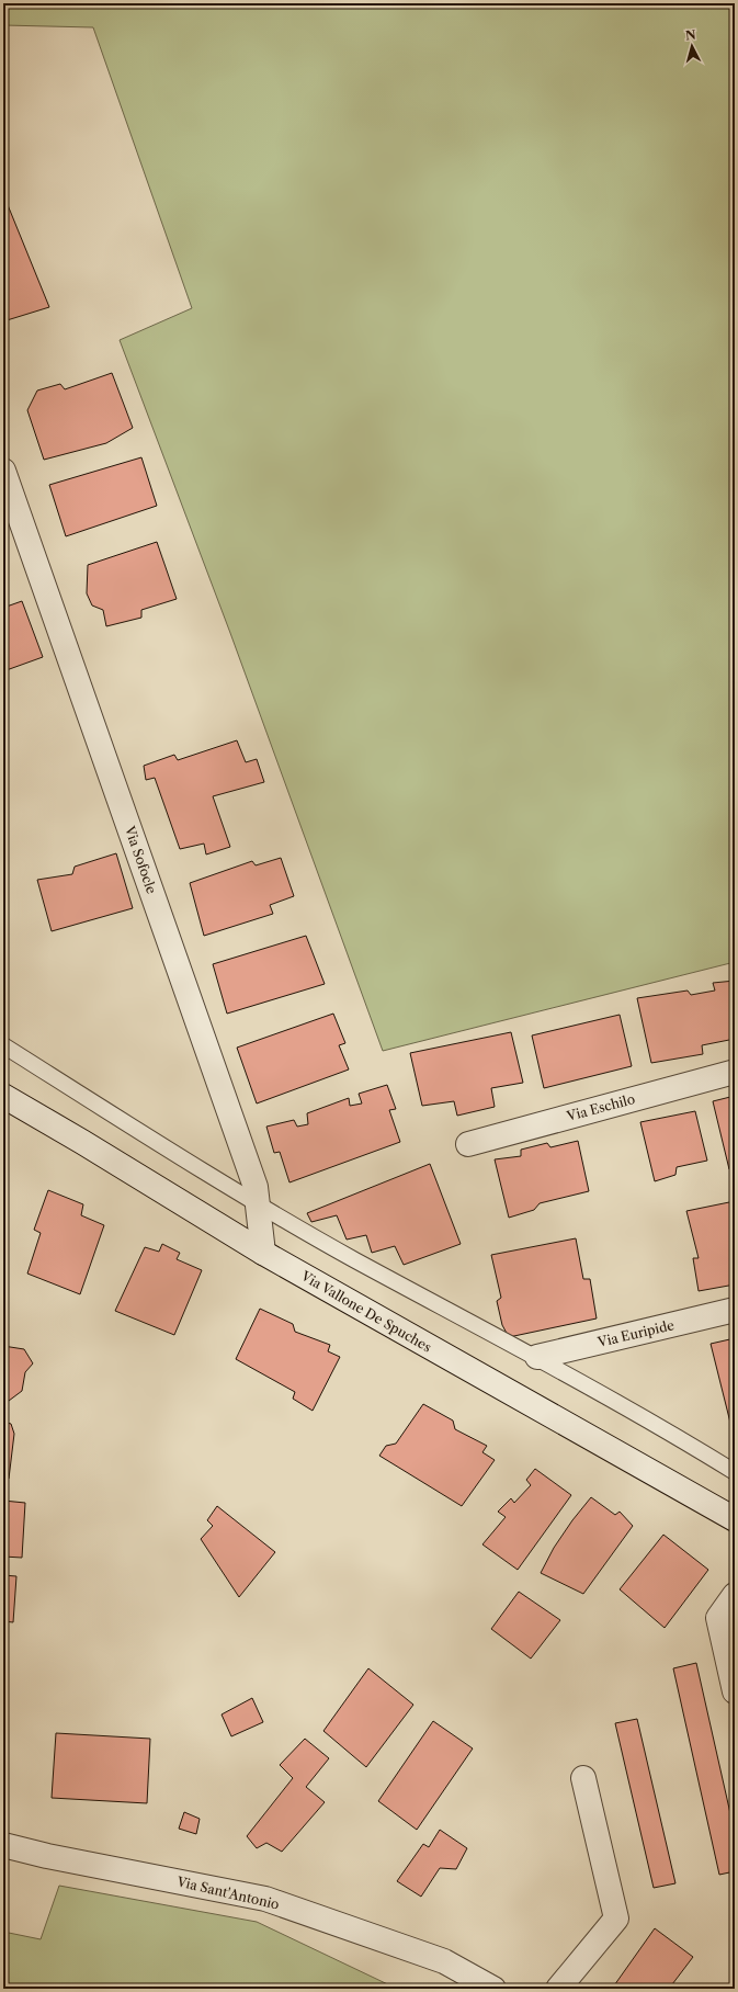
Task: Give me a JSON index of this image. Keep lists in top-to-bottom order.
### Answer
{
  "streets": {
    "street": [
      "Via Sofocle",
      "Via Eschilo",
      "Via Vallone De Spuches",
      "Via Euripide",
      "Via Sant'Antonio"
    ]
  },
  "crossings": [
    ["Via Sofocle", "Via Vallone De Spuches"]
  ],
  "north": "top"
}
